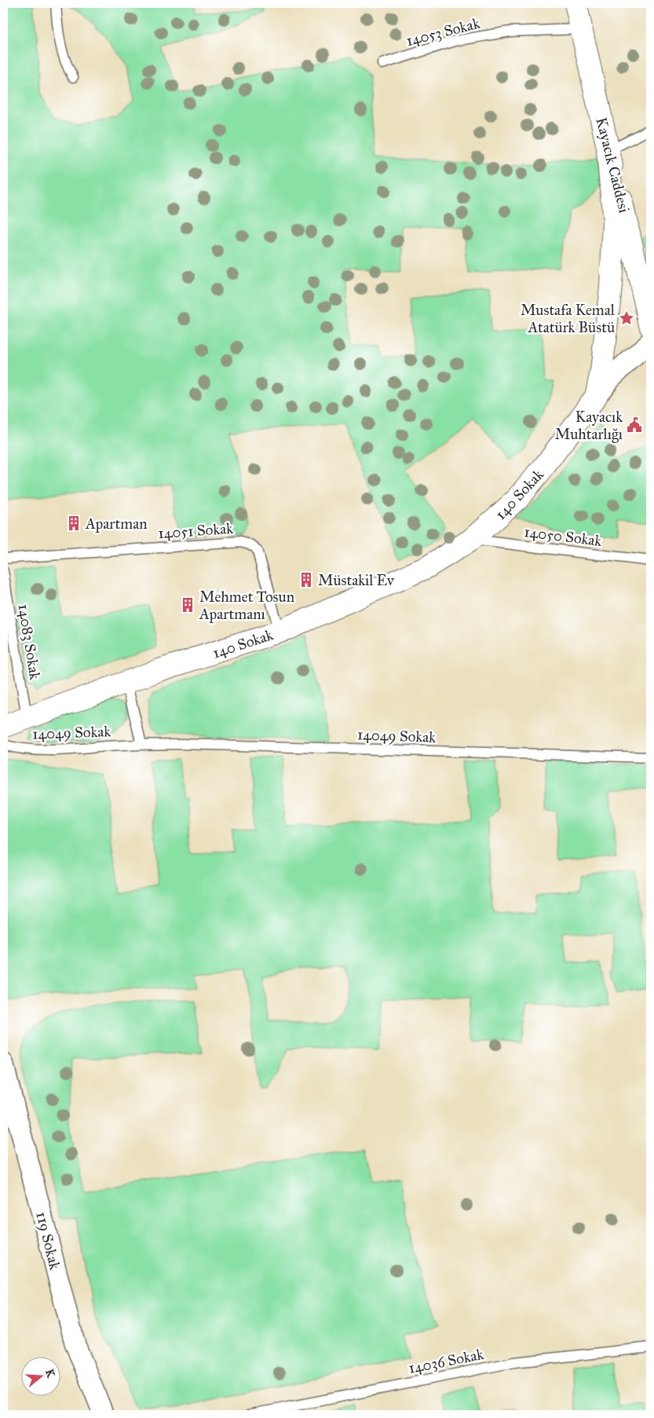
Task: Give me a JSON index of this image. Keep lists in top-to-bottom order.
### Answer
{
  "streets": {
    "main road": ["Kayacık Caddesi", "140 Sokak"],
    "street": ["119 Sokak"],
    "lane": [
      "14053 Sokak",
      "14051 Sokak",
      "14050 Sokak",
      "14083 Sokak",
      "14049 Sokak",
      "14036 Sokak"
    ]
  },
  "crossings": [
    ["14053 Sokak", "Kayacık Caddesi"],
    ["Kayacık Caddesi", "140 Sokak"],
    ["140 Sokak", "14051 Sokak"],
    ["140 Sokak", "14050 Sokak"],
    ["140 Sokak", "14083 Sokak"]
  ],
  "places": {
    "place": ["Mustafa Kemal Atatürk Büstü"],
    "public building": ["Kayacık Muhtarlığı"],
    "building": ["Apartman", "Müstakil Ev", "Mehmet Tosun Apartmanı"]
  },
  "north": "right"
}
